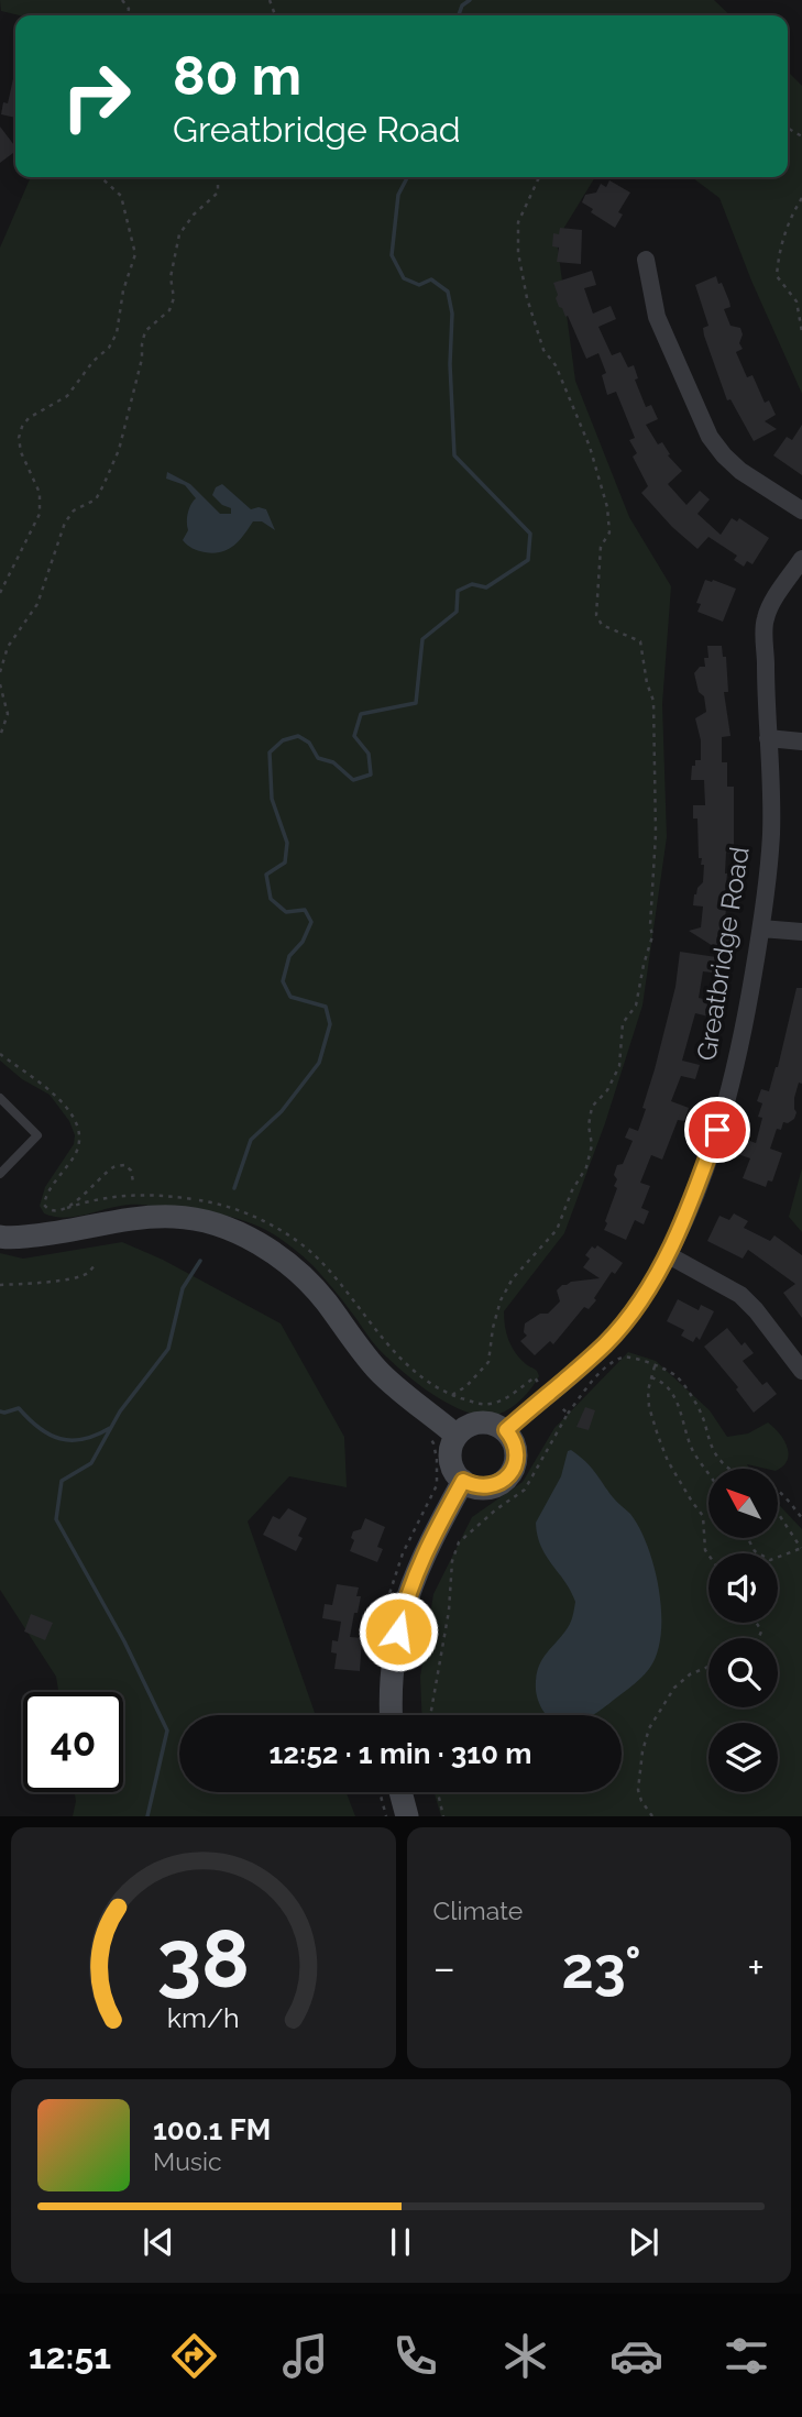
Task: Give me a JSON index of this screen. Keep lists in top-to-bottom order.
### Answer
{
  "streets": {
    "street": ["Greatbridge Road"]
  },
  "north": "top left",
  "page": {
    "turn": ["80 m", "Greatbridge Road"],
    "limit": "40",
    "trip": "12:52 · 1 min · 310 m",
    "tile": "Climate",
    "heat": ["−", "23°", "+"],
    "song": ["100.1 FM", "Music"],
    "tabs": "12:51",
    "gauge": ["38", "km/h"]
  }
}
